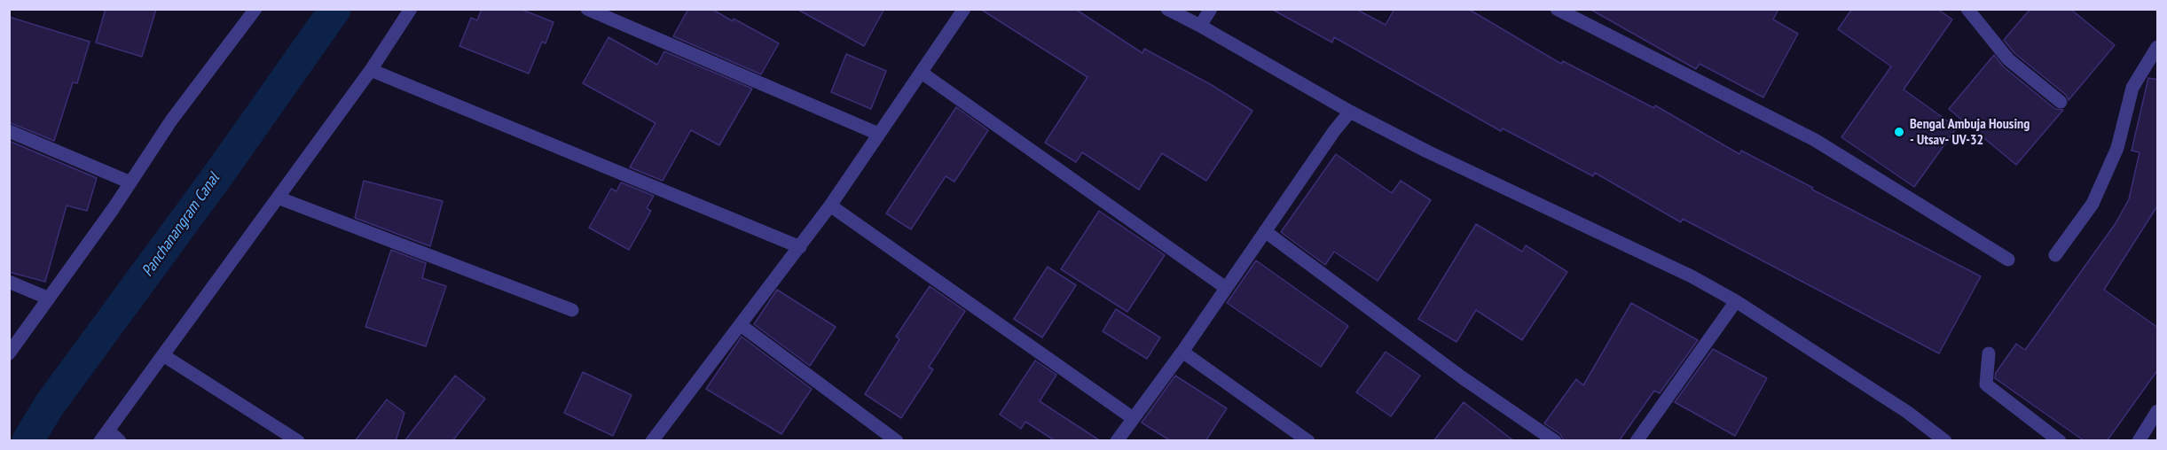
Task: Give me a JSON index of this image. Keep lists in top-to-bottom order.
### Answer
{
  "water": ["Panchanangram Canal"],
  "places": ["Bengal Ambuja Housing - Utsav- UV-32"]
}
